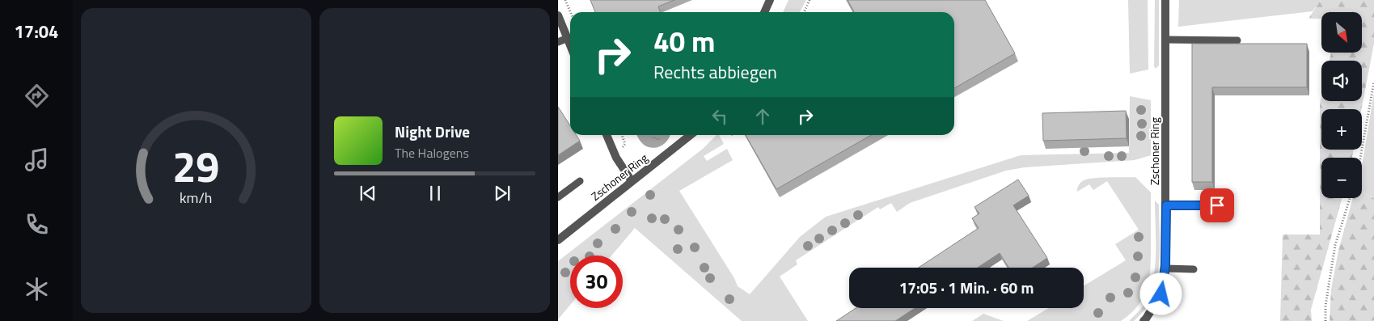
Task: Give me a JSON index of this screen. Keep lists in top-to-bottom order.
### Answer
{
  "streets": {
    "street": ["Zschoner Ring"]
  },
  "north": "bottom right",
  "page": {
    "tabs": "17:04",
    "map_buttons": ["+", "−"],
    "turn": ["40 m", "Rechts abbiegen"],
    "song": ["Night Drive", "The Halogens"],
    "limit": "30",
    "trip": "17:05 · 1 Min. · 60 m",
    "gauge": ["29", "km/h"]
  }
}
